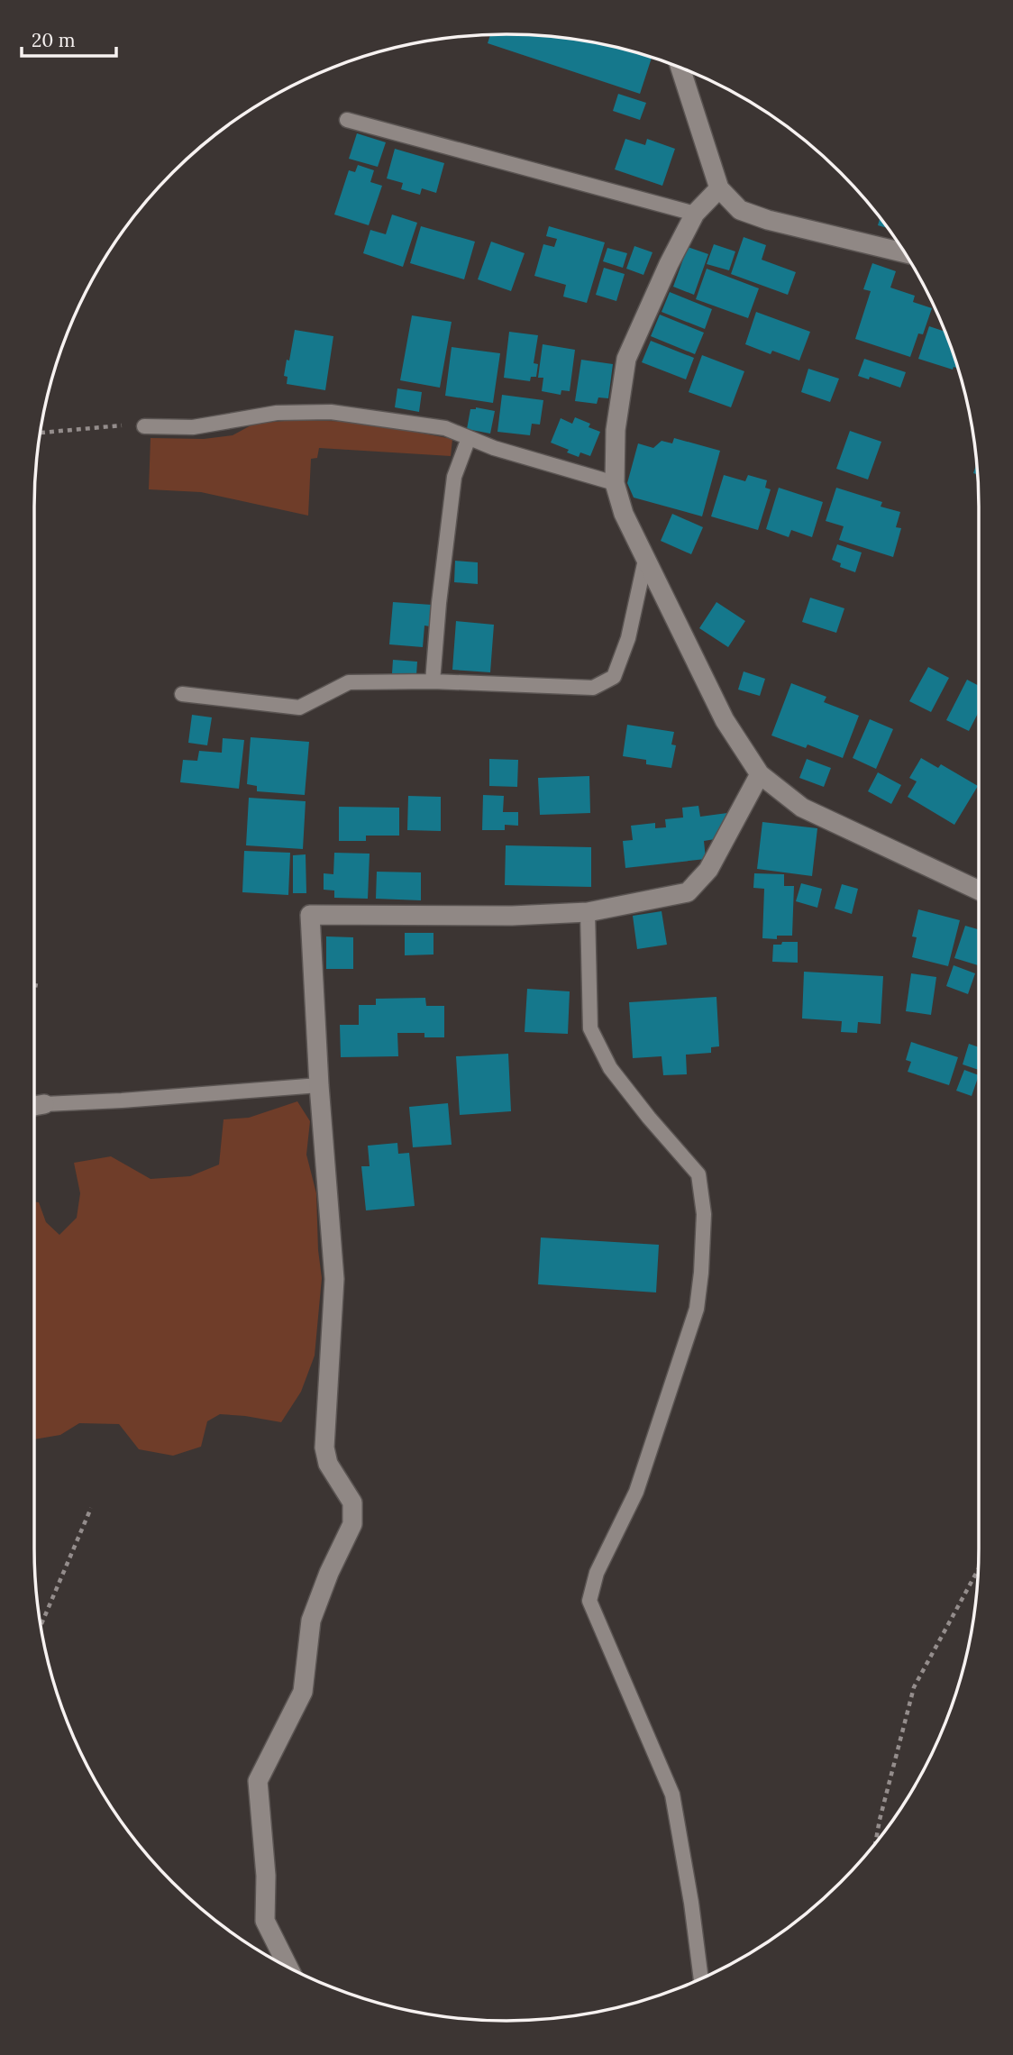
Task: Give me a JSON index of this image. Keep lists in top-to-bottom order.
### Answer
{
  "scale_bar": "20 m"
}
